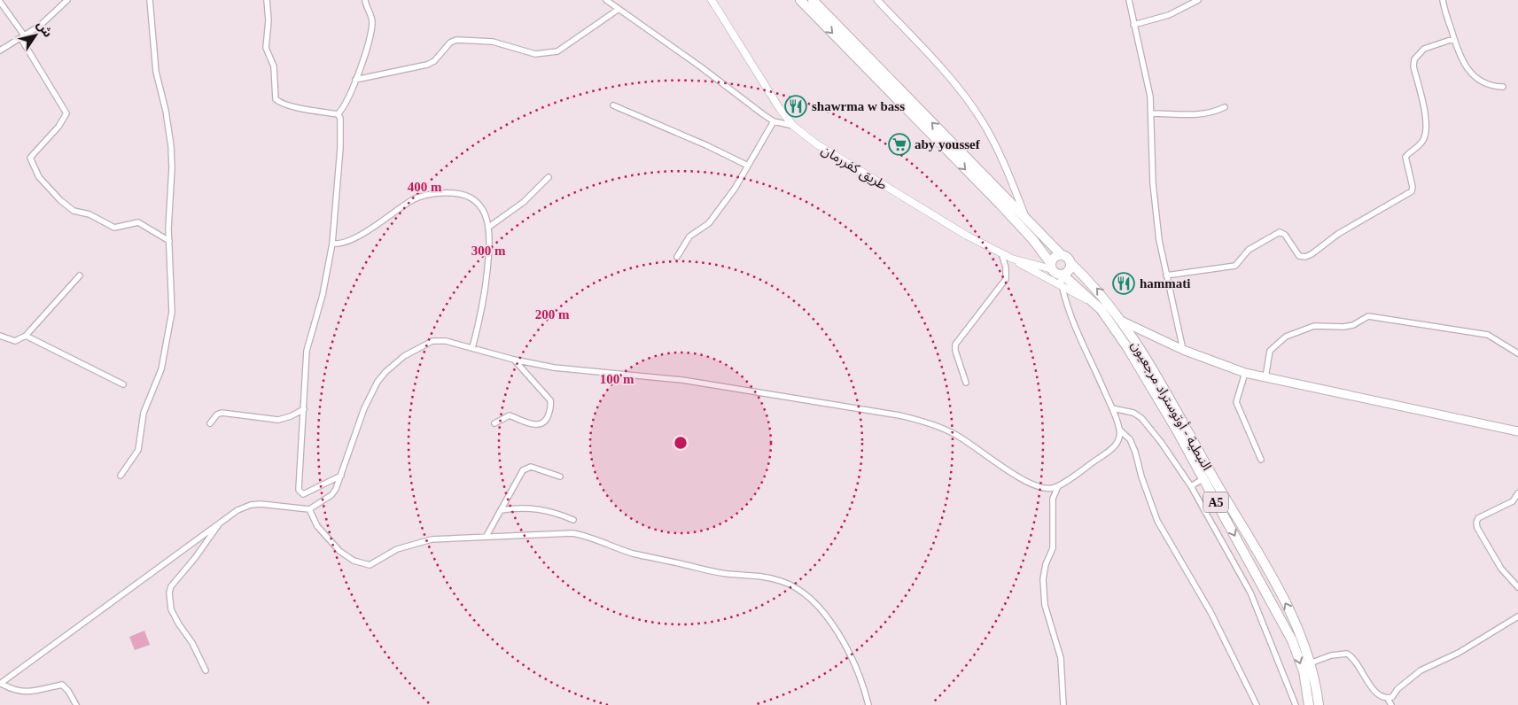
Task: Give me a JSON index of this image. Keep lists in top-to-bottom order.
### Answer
{
  "streets": {
    "highway": ["النبطية - أوتوستراد مرجعيون", "A5"],
    "main road": ["طريق كفررمان"]
  },
  "crossings": [
    ["طريق كفررمان", "النبطية - أوتوستراد مرجعيون"],
    ["طريق كفررمان", "A5"],
    ["النبطية - أوتوستراد مرجعيون", "A5"]
  ],
  "places": {
    "restaurant": ["shawrma w bass", "hammati"],
    "supermarket": ["aby youssef"]
  },
  "north": "top right",
  "rings": [
    "400 m",
    "300 m",
    "200 m",
    "100 m"
  ]
}
